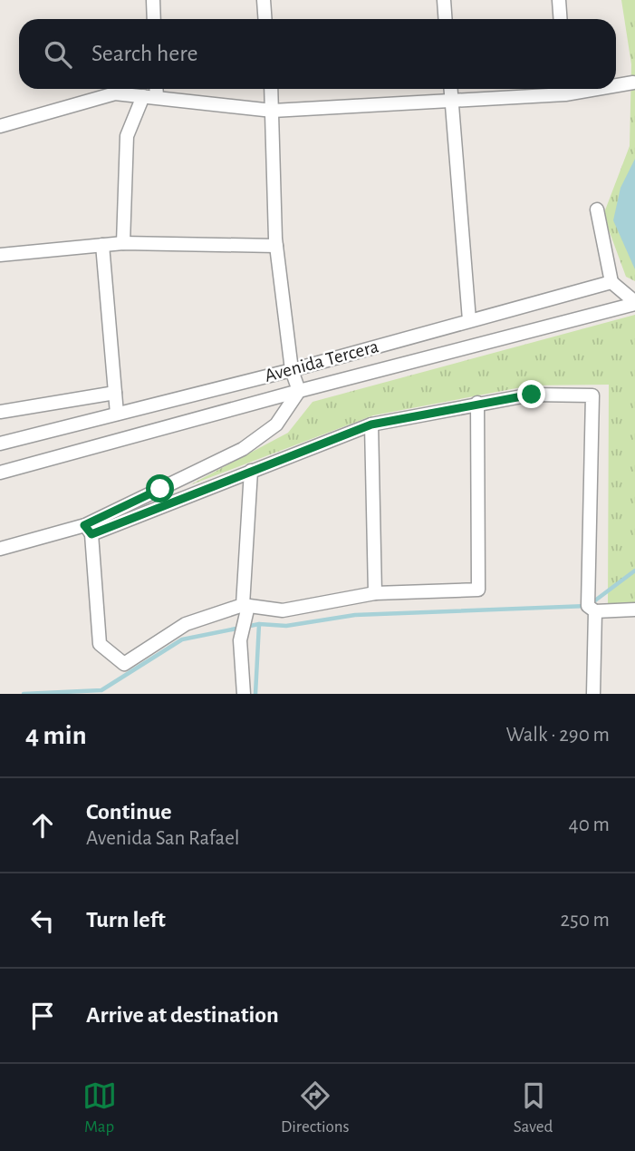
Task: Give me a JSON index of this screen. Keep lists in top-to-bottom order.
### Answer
{
  "streets": {
    "street": ["Avenida Tercera"]
  },
  "page": {
    "search": "Search here",
    "heading": ["4 min", "Walk · 290 m"],
    "list": [
      ["Continue", "Avenida San Rafael", "40 m"],
      ["Turn left", "250 m"],
      "Arrive at destination"
    ],
    "nav": ["Map", "Directions", "Saved"]
  }
}
